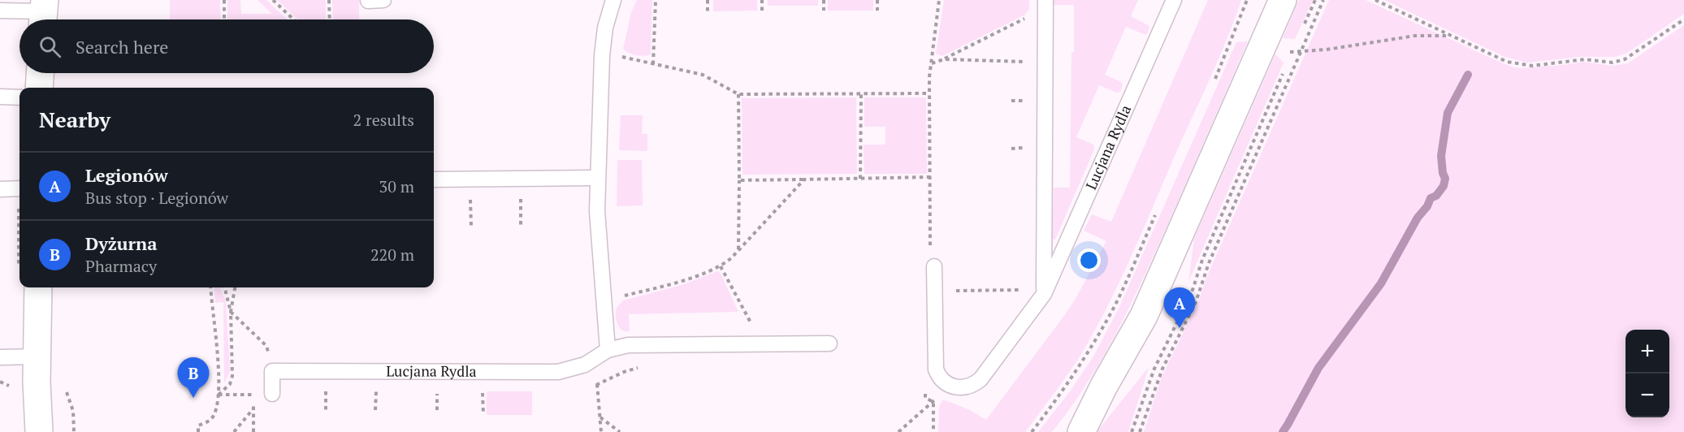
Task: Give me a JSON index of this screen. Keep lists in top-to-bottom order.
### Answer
{
  "streets": {
    "lane": ["Lucjana Rydla"]
  },
  "page": {
    "search": "Search here",
    "heading": ["Nearby", "2 results"],
    "list": [
      {
        "mark": "A",
        "name": "Legionów",
        "note": "Bus stop · Legionów",
        "value": "30 m"
      },
      {
        "mark": "B",
        "name": "Dyżurna",
        "note": "Pharmacy",
        "value": "220 m"
      }
    ],
    "pins": ["A", "B"],
    "map_buttons": ["+", "−"]
  }
}
